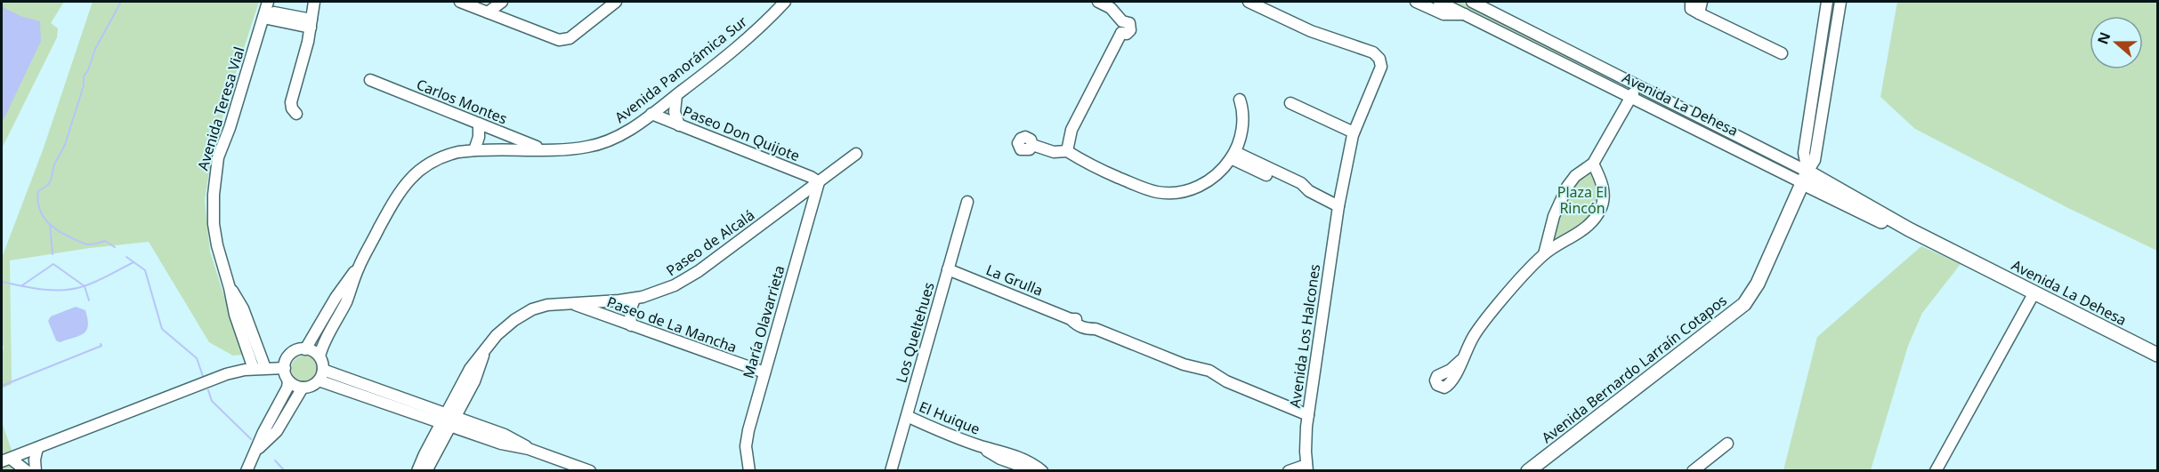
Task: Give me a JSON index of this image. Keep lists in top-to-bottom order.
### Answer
{
  "streets": {
    "main road": ["Avenida La Dehesa", "Avenida Bernardo Larraín Cotapos"],
    "street": [
      "Avenida Panorámica Sur",
      "Carlos Montes",
      "Avenida Teresa Vial",
      "Paseo Don Quijote",
      "Paseo de Alcalá",
      "La Grulla",
      "María Olavarrieta",
      "Paseo de La Mancha",
      "Los Queltehues",
      "Avenida Los Halcones",
      "El Huique"
    ]
  },
  "crossings": [
    ["Avenida Panorámica Sur", "Carlos Montes"],
    ["Avenida Panorámica Sur", "Paseo Don Quijote"],
    ["Avenida La Dehesa", "Avenida Bernardo Larraín Cotapos"],
    ["Paseo Don Quijote", "Paseo de Alcalá"],
    ["Paseo Don Quijote", "María Olavarrieta"],
    ["Paseo de Alcalá", "María Olavarrieta"],
    ["Paseo de Alcalá", "Paseo de La Mancha"],
    ["La Grulla", "Los Queltehues"],
    ["La Grulla", "Avenida Los Halcones"],
    ["María Olavarrieta", "Paseo de La Mancha"],
    ["Los Queltehues", "El Huique"]
  ],
  "parks": ["Plaza El Rincón"],
  "north": "left"
}
